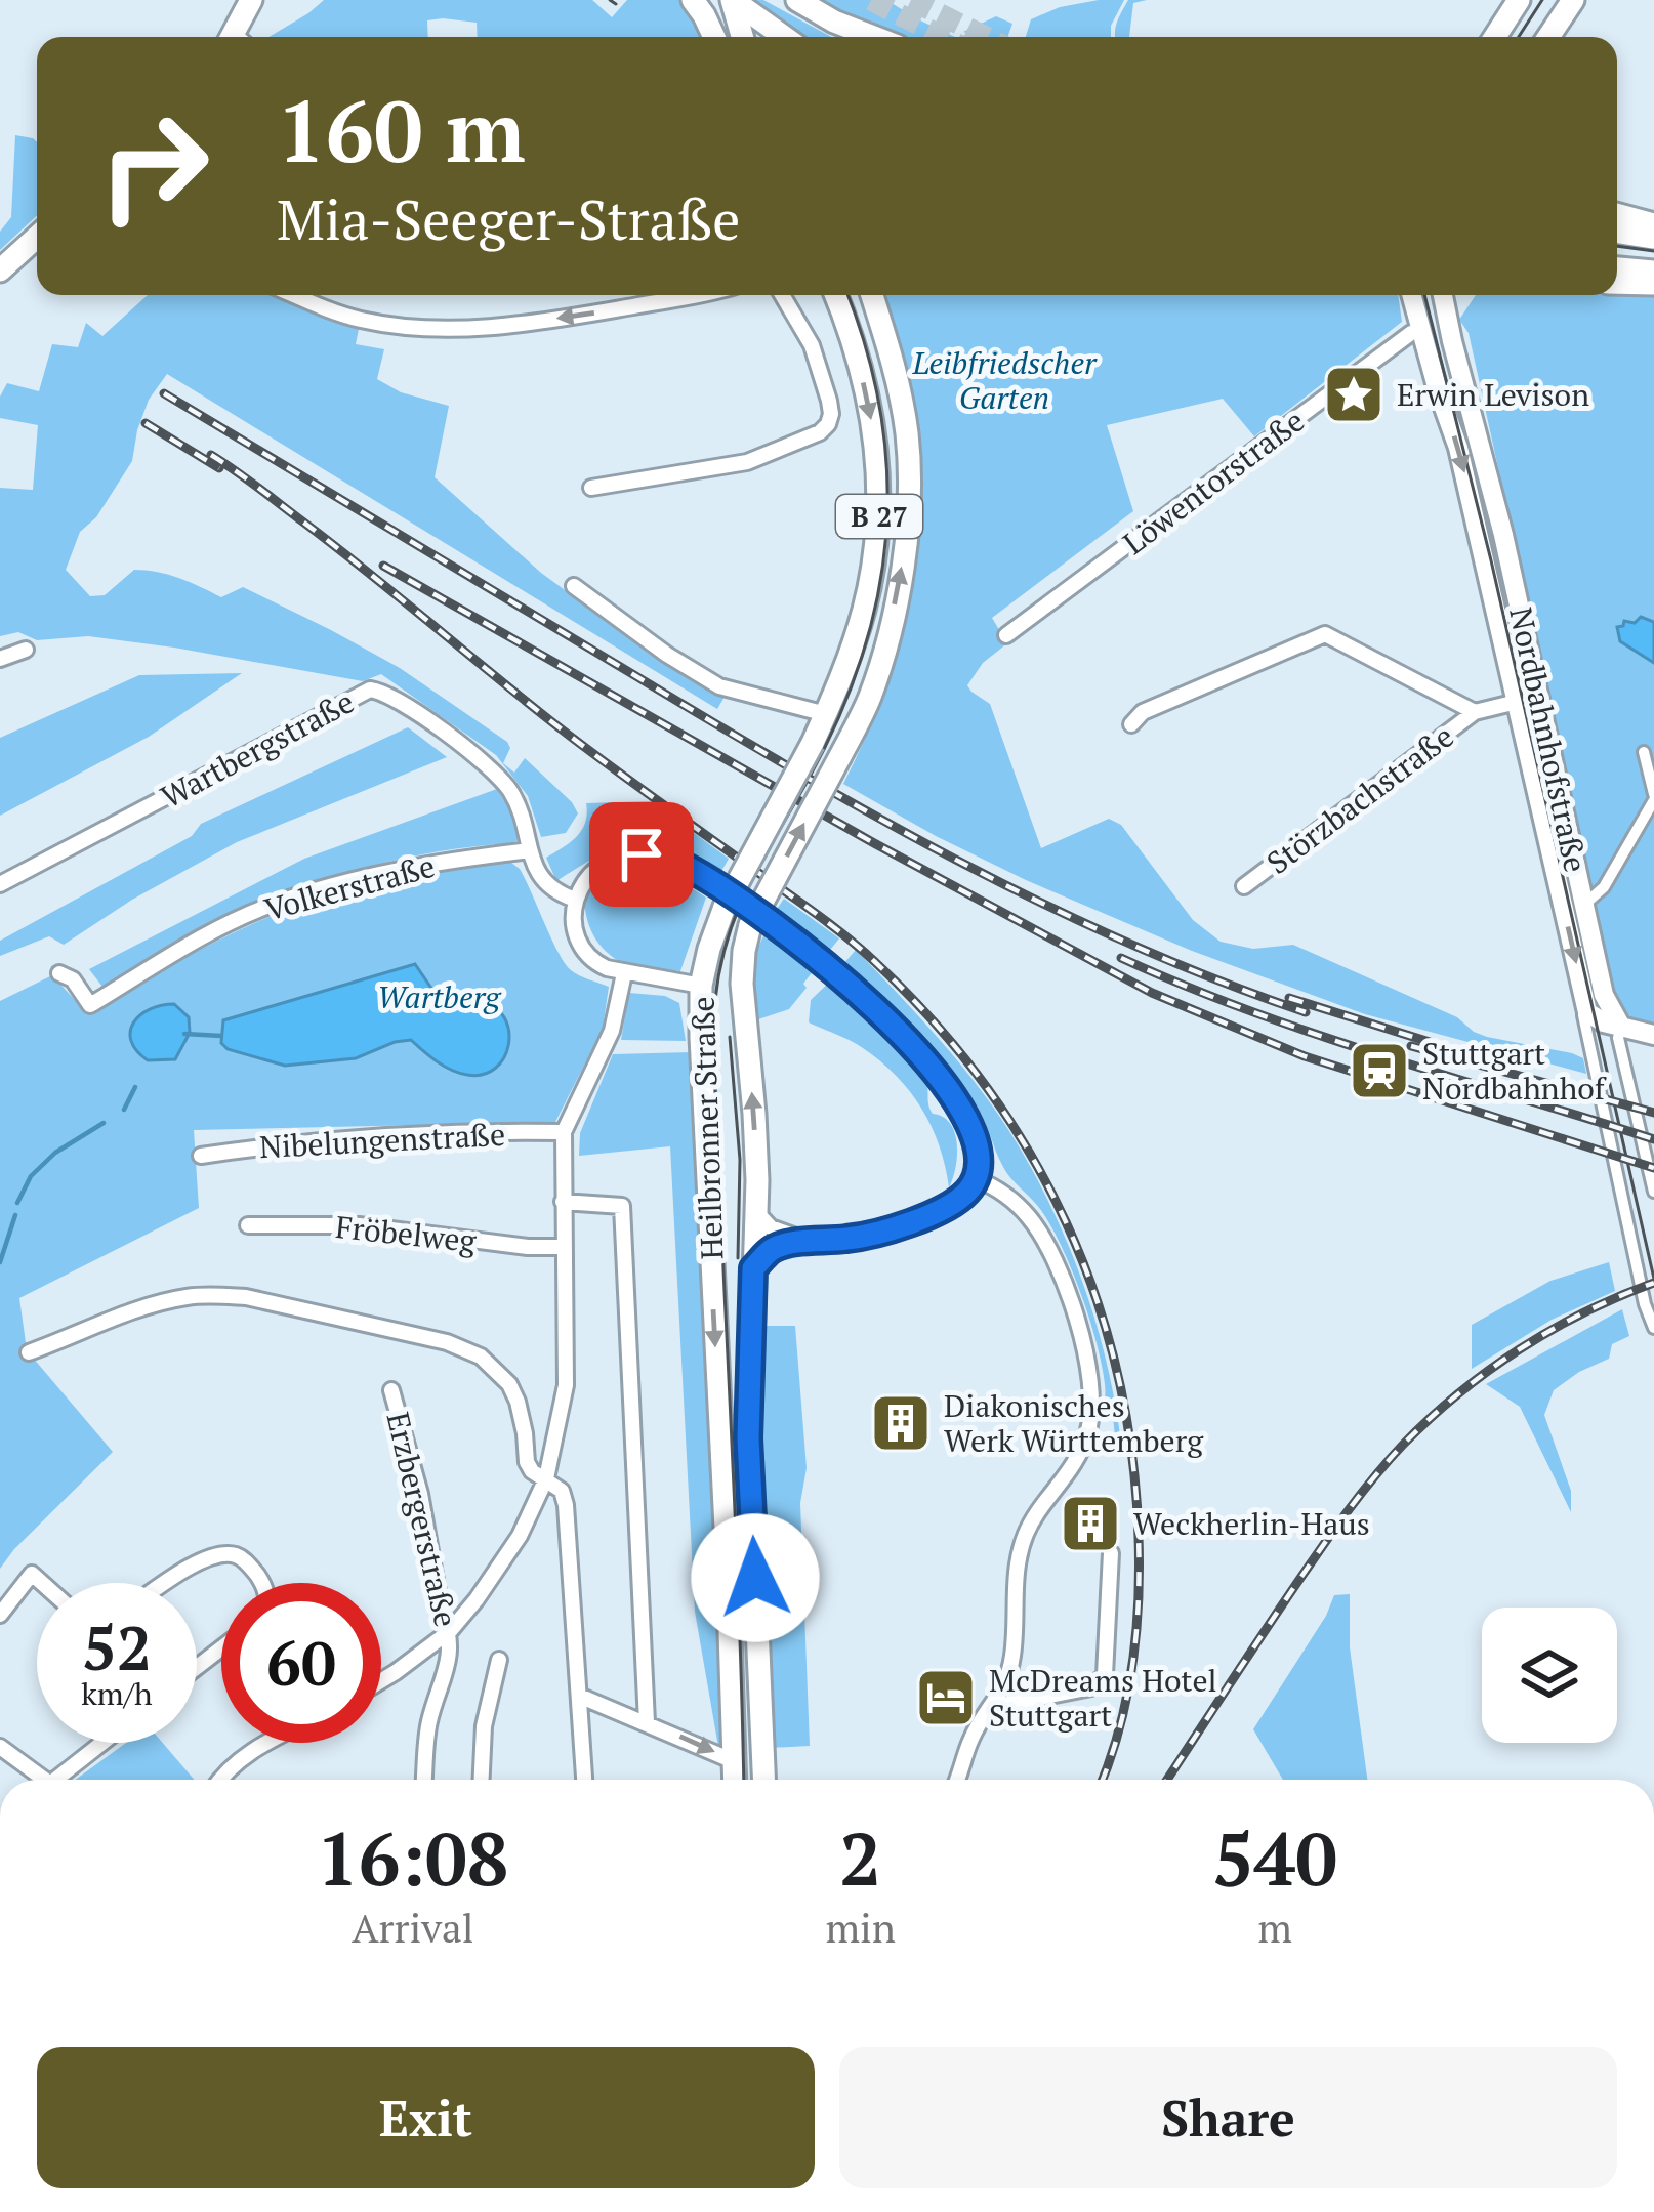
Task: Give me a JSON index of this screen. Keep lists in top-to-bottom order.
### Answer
{
  "streets": {
    "main road": ["B 27", "Heilbronner Straße"],
    "street": [
      "Löwentorstraße",
      "Nordbahnhofstraße",
      "Wartbergstraße",
      "Störzbachstraße",
      "Volkerstraße",
      "Nibelungenstraße",
      "Fröbelweg",
      "Erzbergerstraße"
    ]
  },
  "crossings": [
    ["Löwentorstraße", "Nordbahnhofstraße"],
    ["Wartbergstraße", "Volkerstraße"]
  ],
  "parks": ["Leibfriedscher Garten", "Wartberg"],
  "places": {
    "place": ["Erwin Levison"],
    "station": ["Stuttgart Nordbahnhof"],
    "building": ["Diakonisches Werk Württemberg", "Weckherlin-Haus"],
    "hotel": ["McDreams Hotel Stuttgart"]
  },
  "page": {
    "turn": ["160 m", "Mia-Seeger-Straße"],
    "speed": "52 km/h",
    "limit": "60",
    "eta": [
      "16:08",
      "Arrival",
      "2",
      "min",
      "540",
      "m"
    ],
    "buttons": ["Exit", "Share"]
  }
}
